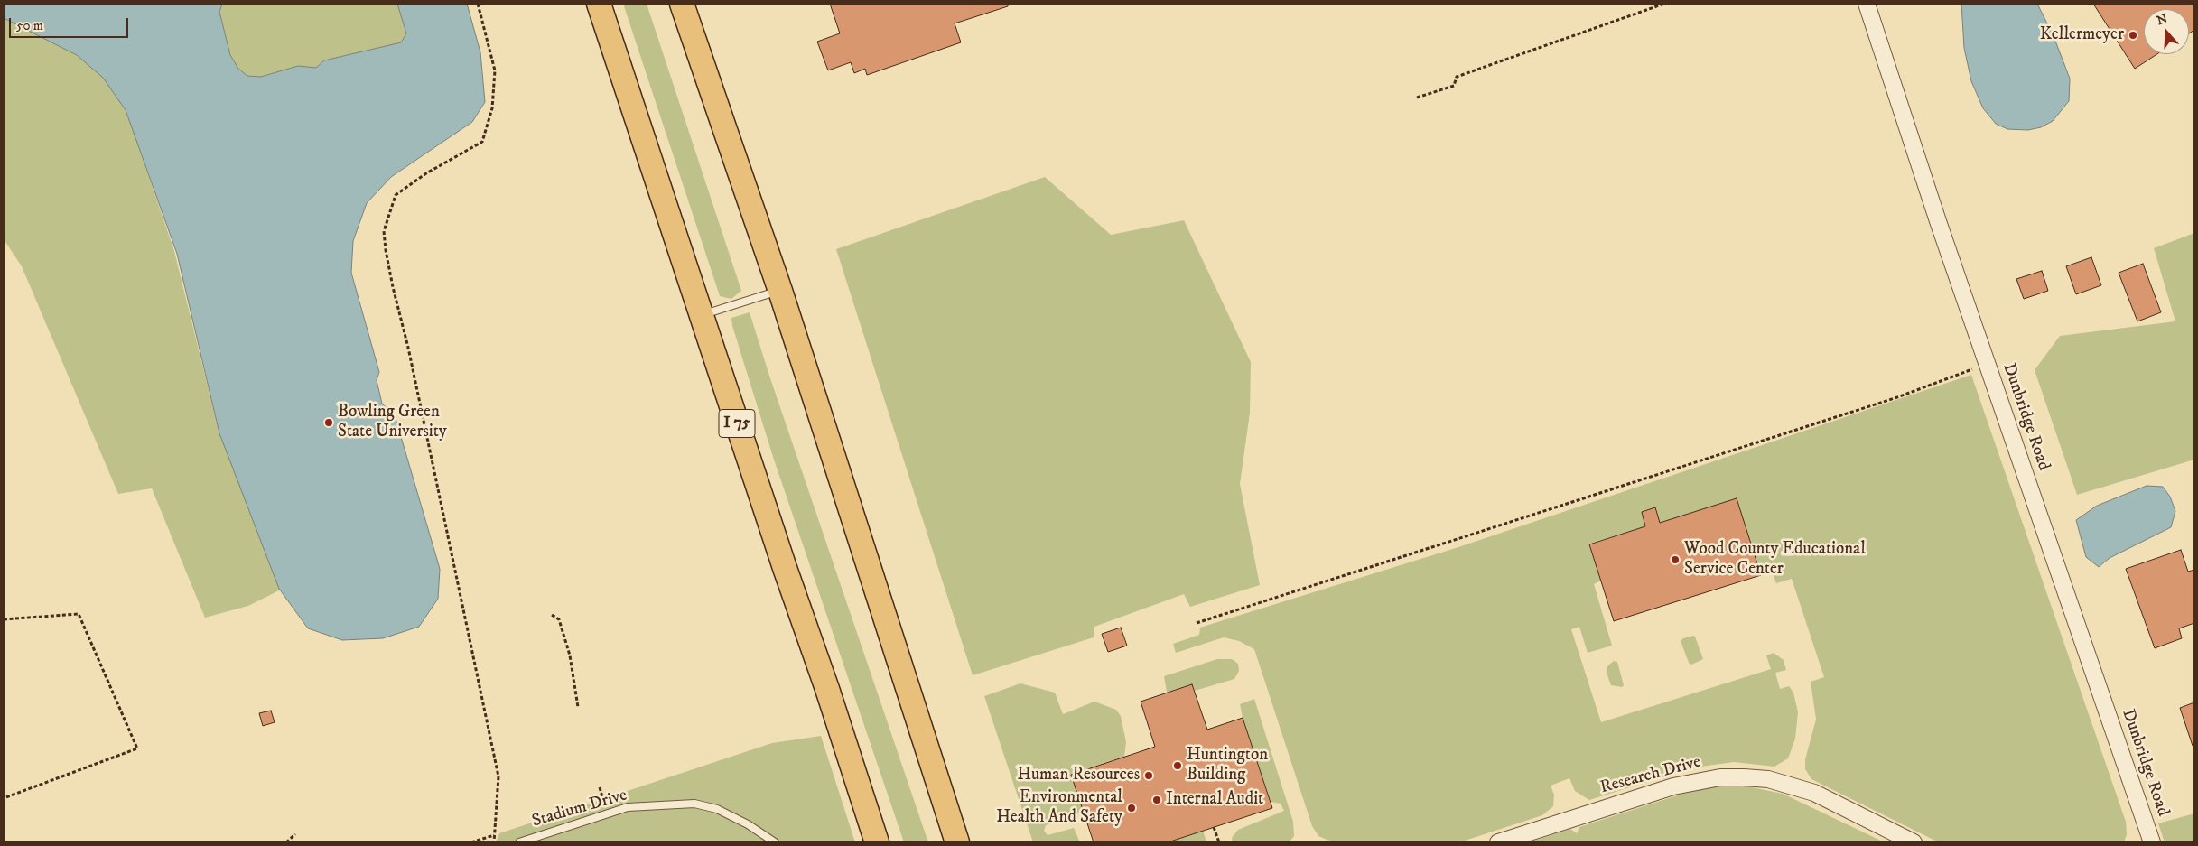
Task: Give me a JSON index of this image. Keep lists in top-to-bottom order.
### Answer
{
  "streets": {
    "highway": ["I 75"],
    "street": ["Dunbridge Road", "Research Drive"],
    "lane": ["Stadium Drive"]
  },
  "places": [
    "Kellermeyer",
    "Bowling Green State University",
    "Wood County Educational Service Center",
    "Huntington Building",
    "Human Resources",
    "Internal Audit",
    "Environmental Health And Safety"
  ],
  "scale_bar": "50 m",
  "north": "top"
}
